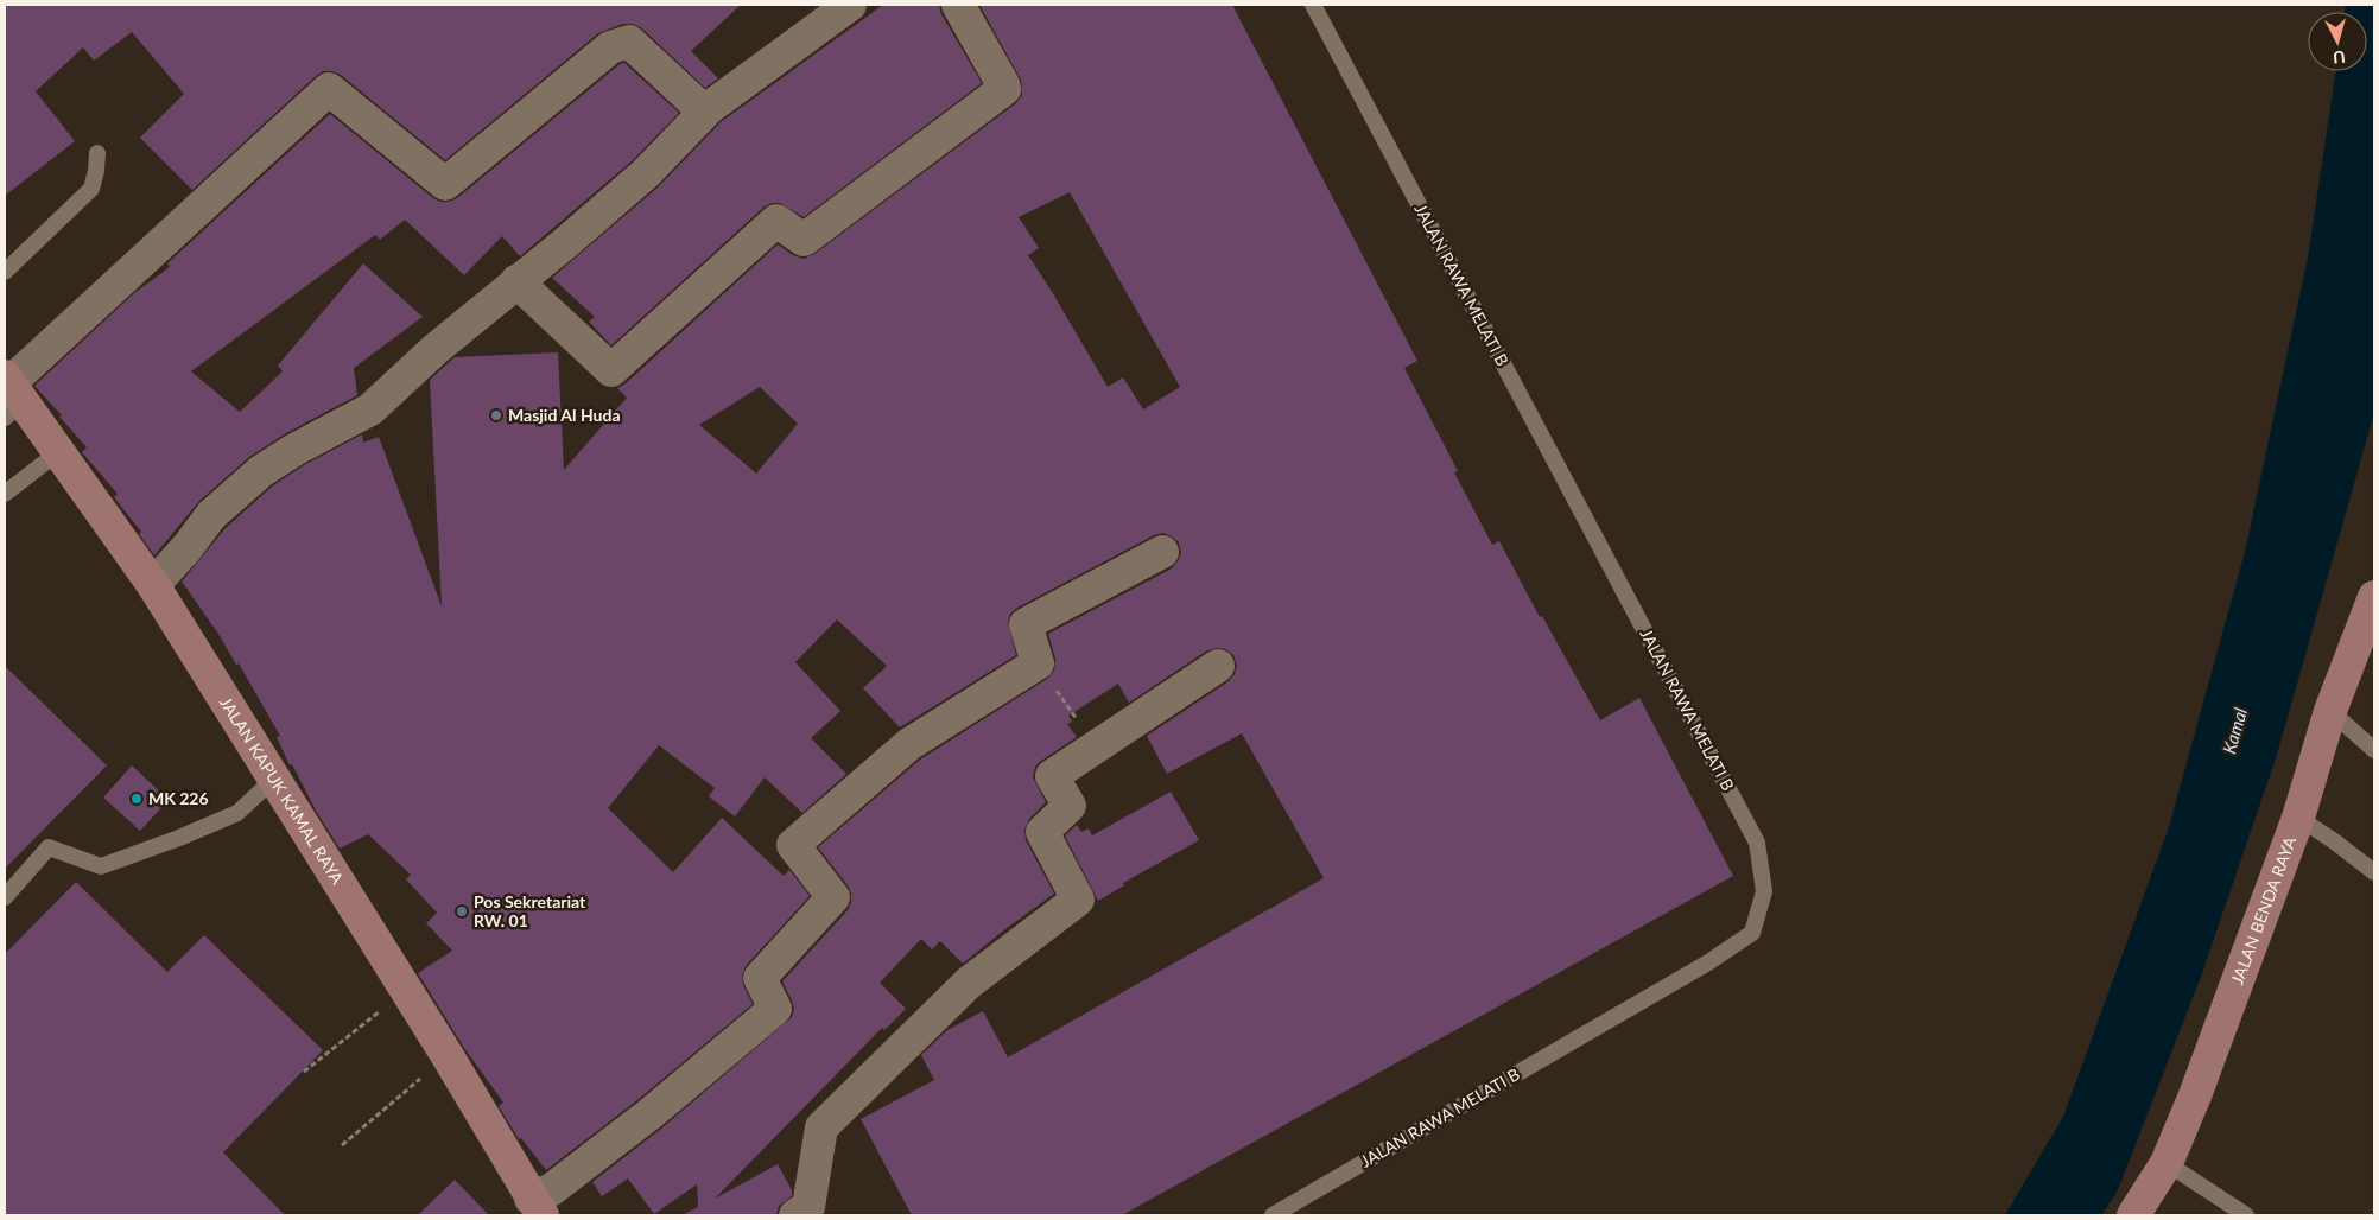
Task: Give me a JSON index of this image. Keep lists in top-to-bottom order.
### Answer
{
  "streets": {
    "main road": ["JALAN KAPUK KAMAL RAYA", "JALAN BENDA RAYA"],
    "lane": ["JALAN RAWA MELATI B"]
  },
  "water": ["Kamal"],
  "places": ["Masjid Al Huda", "MK 226", "Pos Sekretariat RW. 01"],
  "north": "bottom"
}
